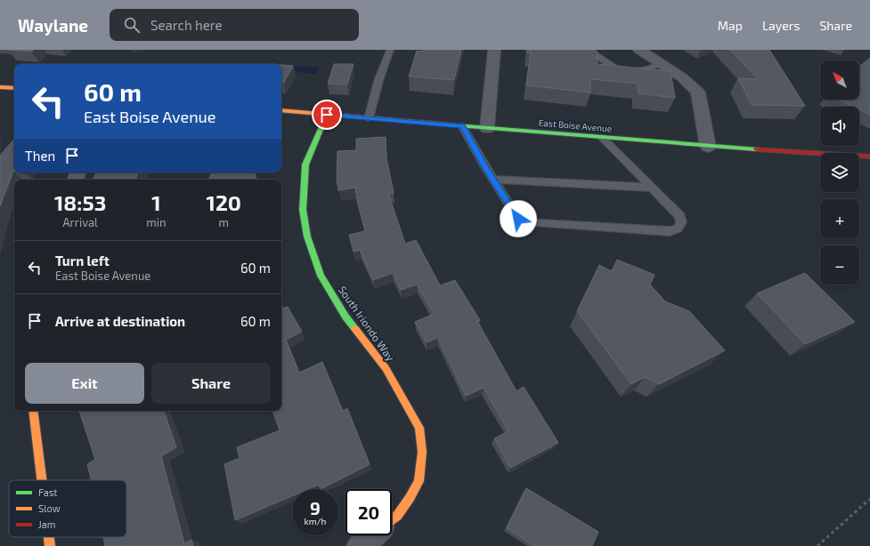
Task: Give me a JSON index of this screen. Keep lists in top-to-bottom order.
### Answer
{
  "streets": {
    "street": ["East Boise Avenue", "South Iriondo Way"]
  },
  "crossings": [
    ["East Boise Avenue", "South Iriondo Way"]
  ],
  "legend": ["Fast", "Slow", "Jam"],
  "north": "top left",
  "page": {
    "header": "Waylane",
    "search": "Search here",
    "nav": ["Map", "Layers", "Share"],
    "map_buttons": ["+", "−"],
    "turn": ["60 m", "East Boise Avenue"],
    "then": "Then",
    "eta": [
      "18:53",
      "Arrival",
      "1",
      "min",
      "120",
      "m"
    ],
    "list": [
      {
        "name": "Turn left",
        "note": "East Boise Avenue",
        "value": "60 m"
      },
      {
        "name": "Arrive at destination",
        "value": "60 m"
      }
    ],
    "buttons": ["Exit", "Share"],
    "speed": "9 km/h",
    "limit": "20"
  }
}
